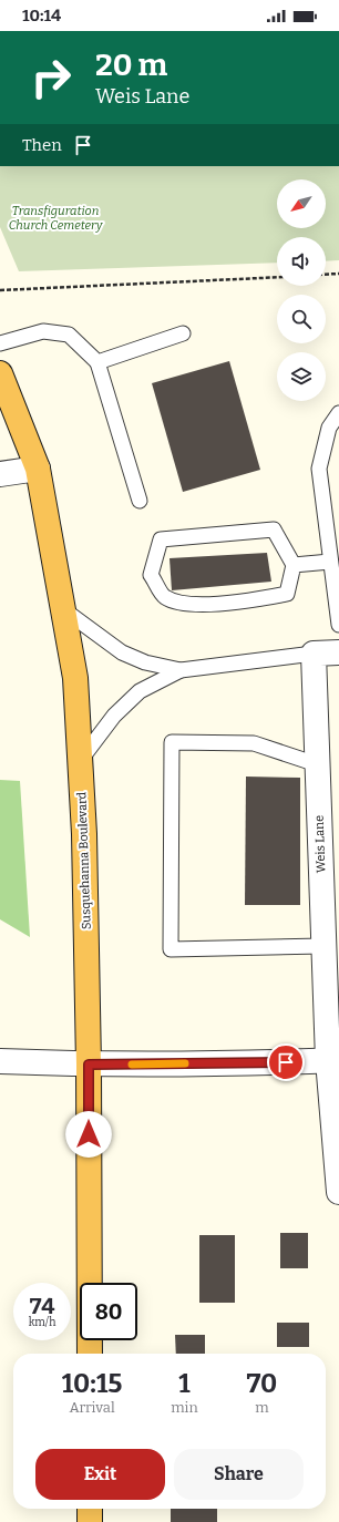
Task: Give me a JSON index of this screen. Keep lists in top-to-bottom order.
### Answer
{
  "streets": {
    "highway": ["Susquehanna Boulevard"],
    "street": ["Weis Lane"]
  },
  "parks": ["Transfiguration Church Cemetery"],
  "north": "bottom left",
  "page": {
    "status": "10:14",
    "turn": ["20 m", "Weis Lane"],
    "then": "Then",
    "speed": "74 km/h",
    "limit": "80",
    "eta": [
      "10:15",
      "Arrival",
      "1",
      "min",
      "70",
      "m"
    ],
    "buttons": ["Exit", "Share"]
  }
}
